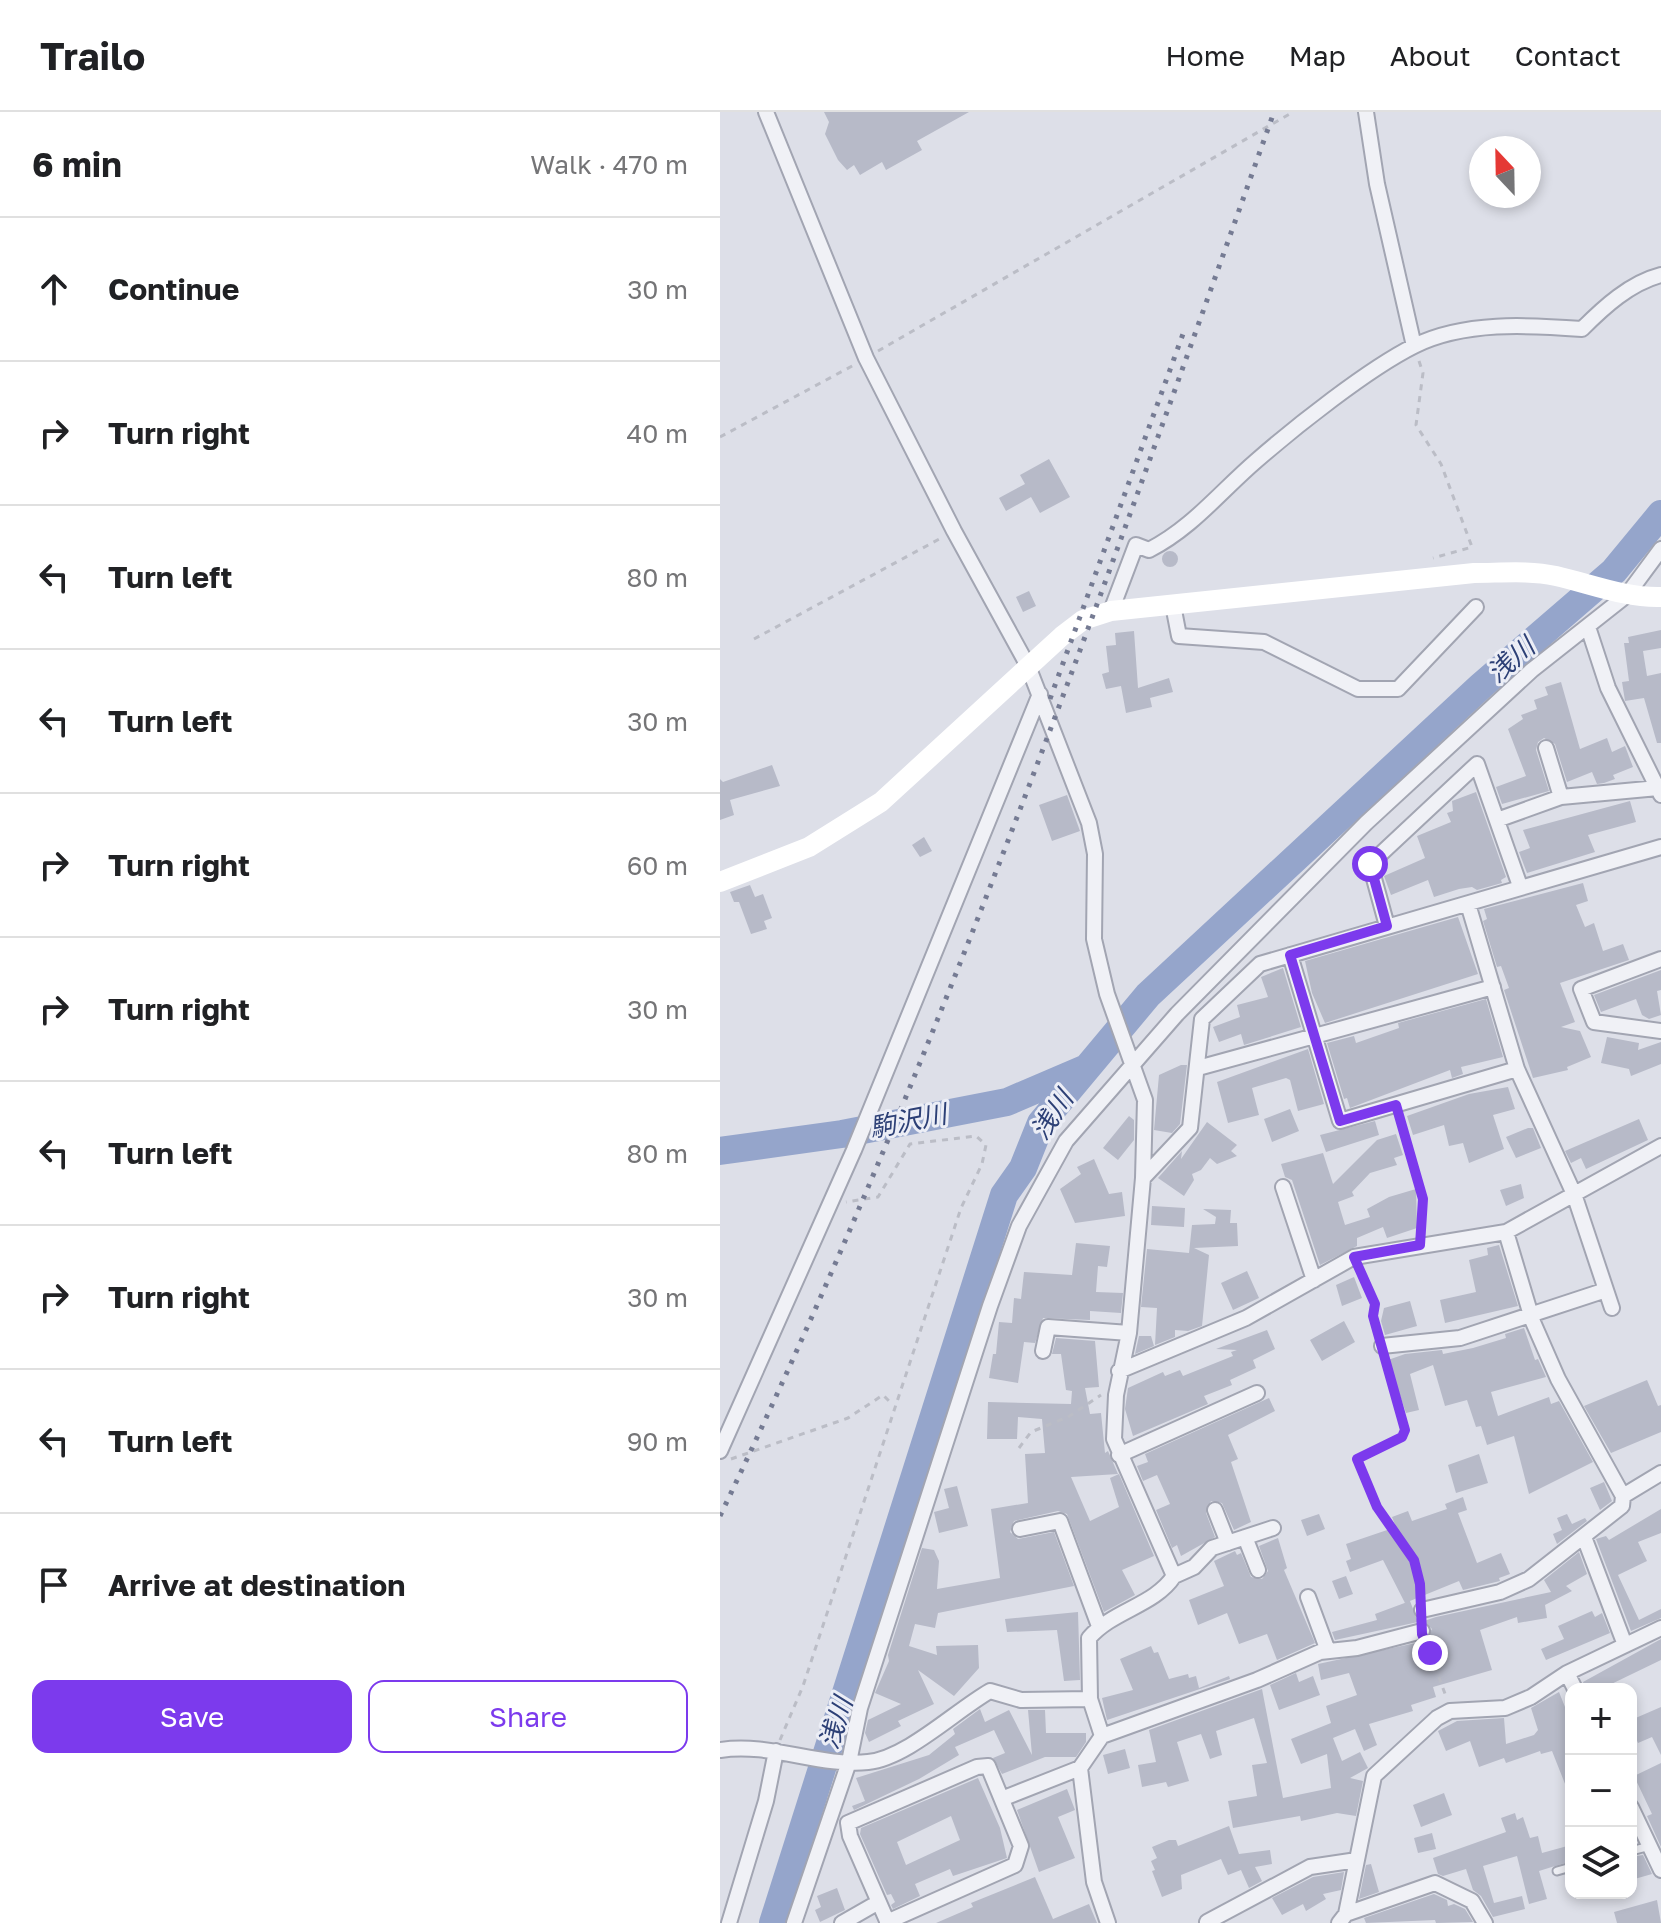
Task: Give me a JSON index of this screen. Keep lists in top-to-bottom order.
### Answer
{
  "water": ["浅川", "駒沢川"],
  "north": "top",
  "page": {
    "header": "Trailo",
    "nav": [
      "Home",
      "Map",
      "About",
      "Contact"
    ],
    "heading": ["6 min", "Walk · 470 m"],
    "list": [
      ["Continue", "30 m"],
      ["Turn right", "40 m"],
      ["Turn left", "80 m"],
      ["Turn left", "30 m"],
      ["Turn right", "60 m"],
      ["Turn right", "30 m"],
      ["Turn left", "80 m"],
      ["Turn right", "30 m"],
      ["Turn left", "90 m"],
      "Arrive at destination"
    ],
    "buttons": ["Save", "Share"],
    "map_buttons": ["+", "−"]
  }
}
